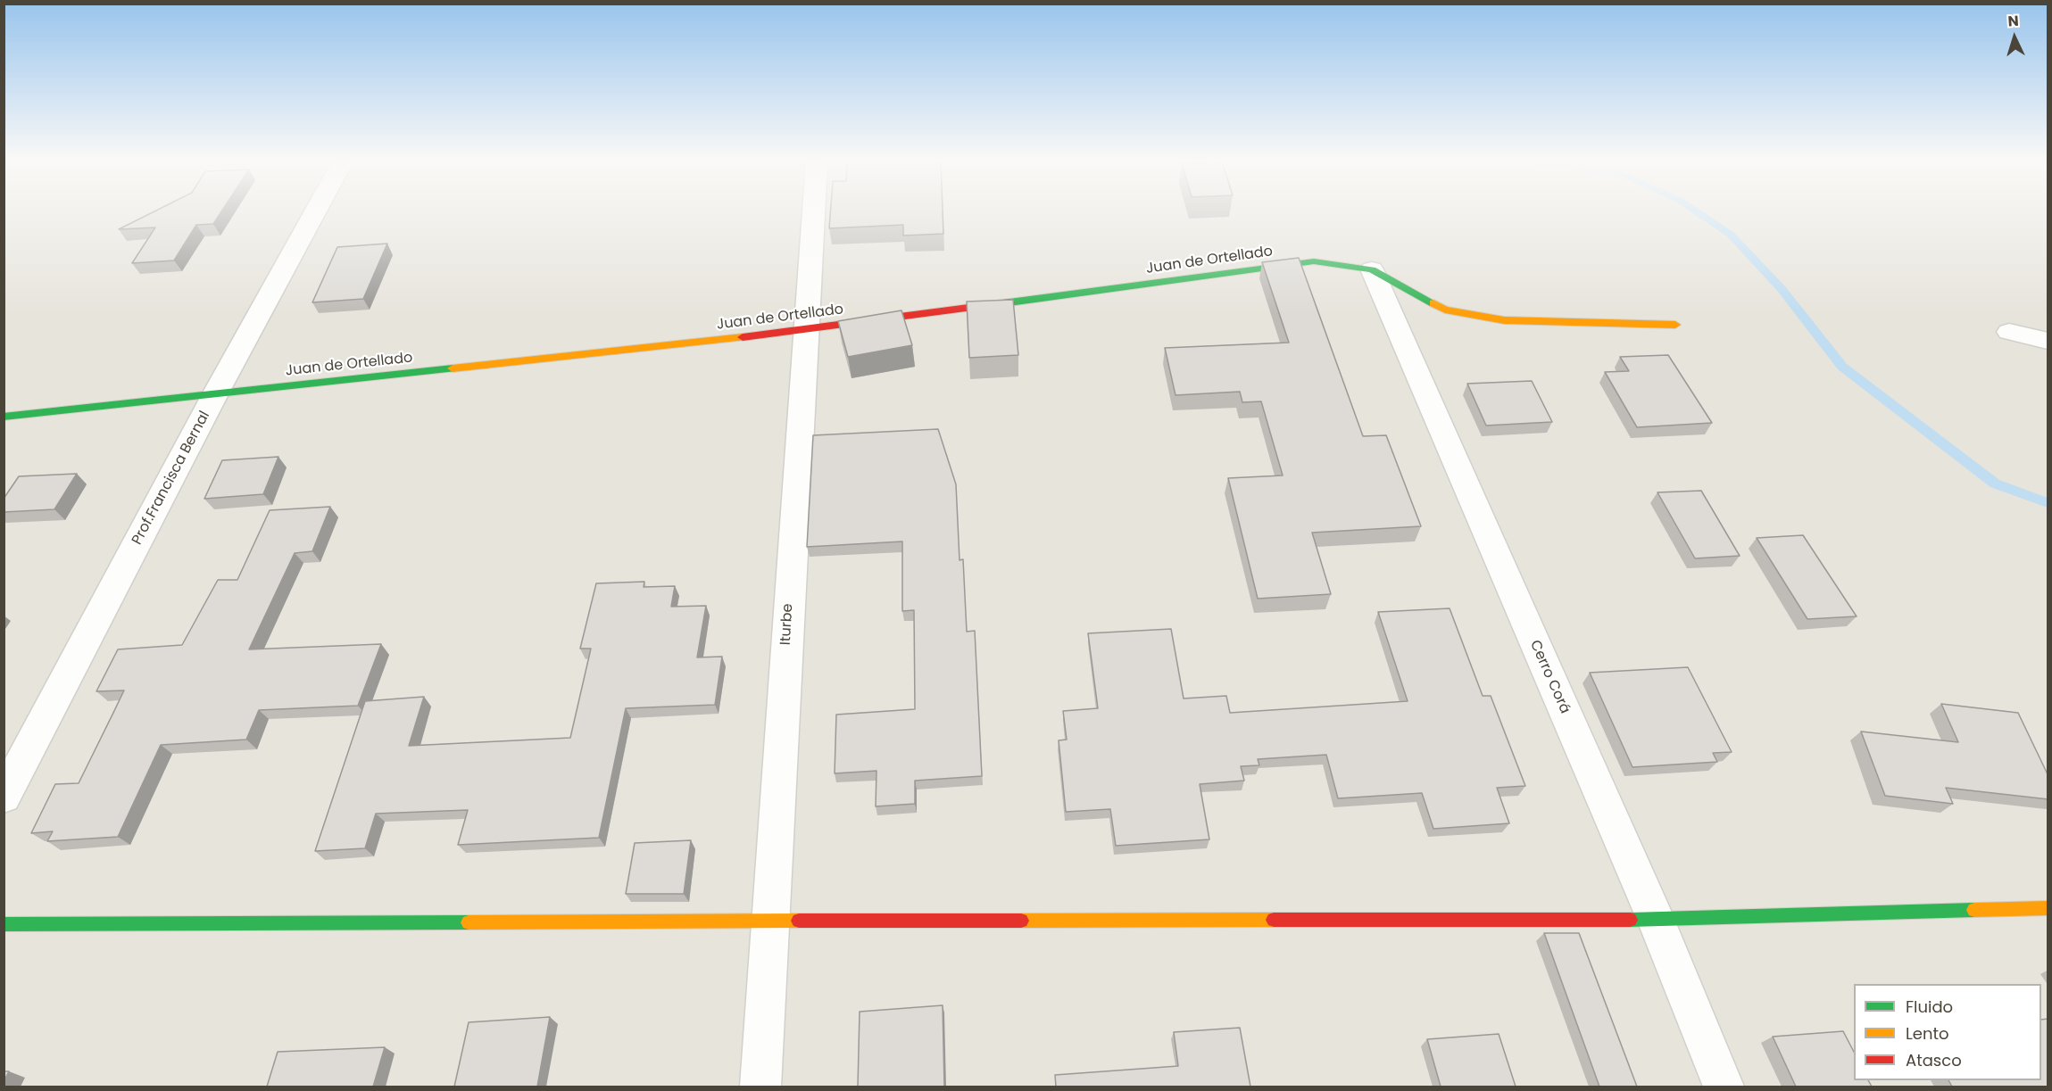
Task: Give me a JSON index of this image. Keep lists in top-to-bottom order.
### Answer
{
  "streets": {
    "street": [
      "Juan de Ortellado",
      "Prof.Francisca Bernal",
      "Iturbe",
      "Cerro Corá"
    ]
  },
  "crossings": [
    ["Juan de Ortellado", "Prof.Francisca Bernal"],
    ["Juan de Ortellado", "Iturbe"],
    ["Juan de Ortellado", "Cerro Corá"]
  ],
  "legend": ["Fluido", "Lento", "Atasco"],
  "north": "top"
}
